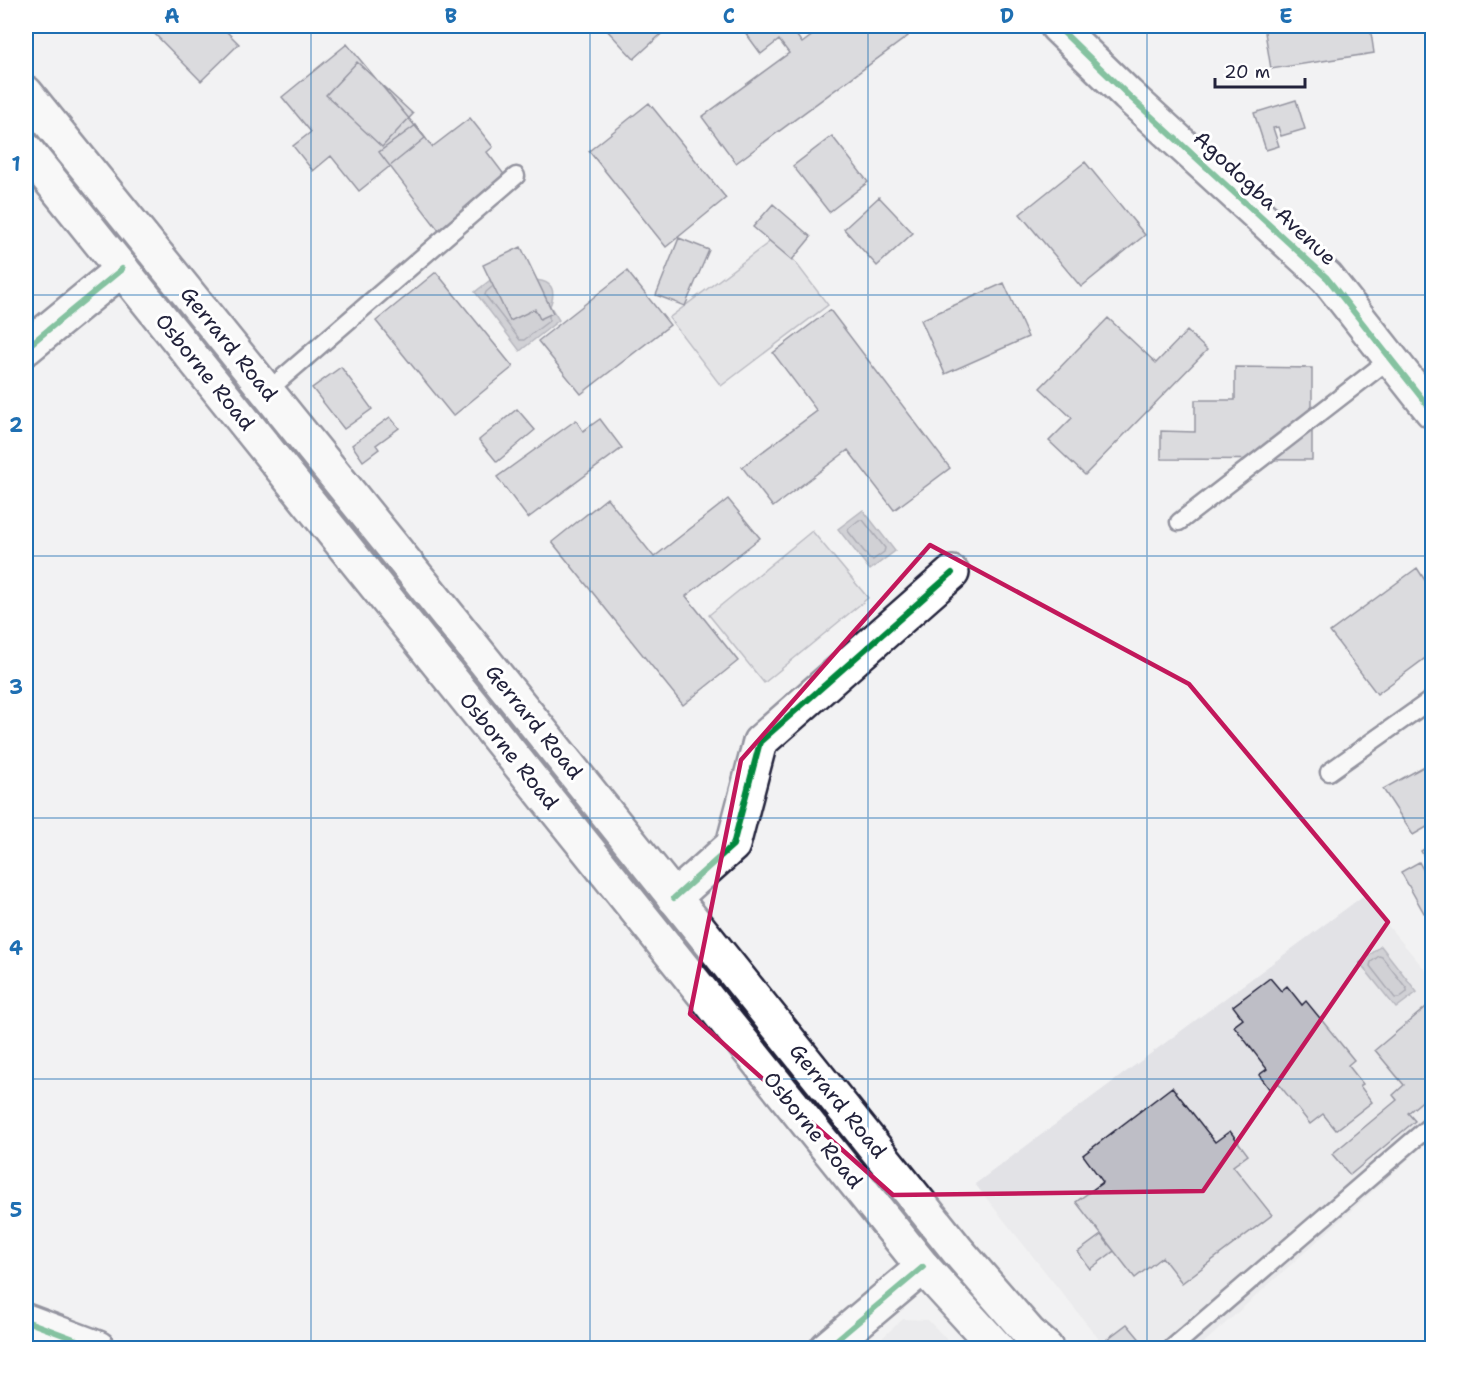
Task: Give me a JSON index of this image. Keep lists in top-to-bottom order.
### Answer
{
  "streets": {
    "main road": ["Agodogba Avenue", "Gerrard Road", "Osborne Road"]
  },
  "scale_bar": "20 m",
  "grid": {
    "columns": [
      "A",
      "B",
      "C",
      "D",
      "E"
    ],
    "rows": [
      "1",
      "2",
      "3",
      "4",
      "5"
    ]
  }
}
